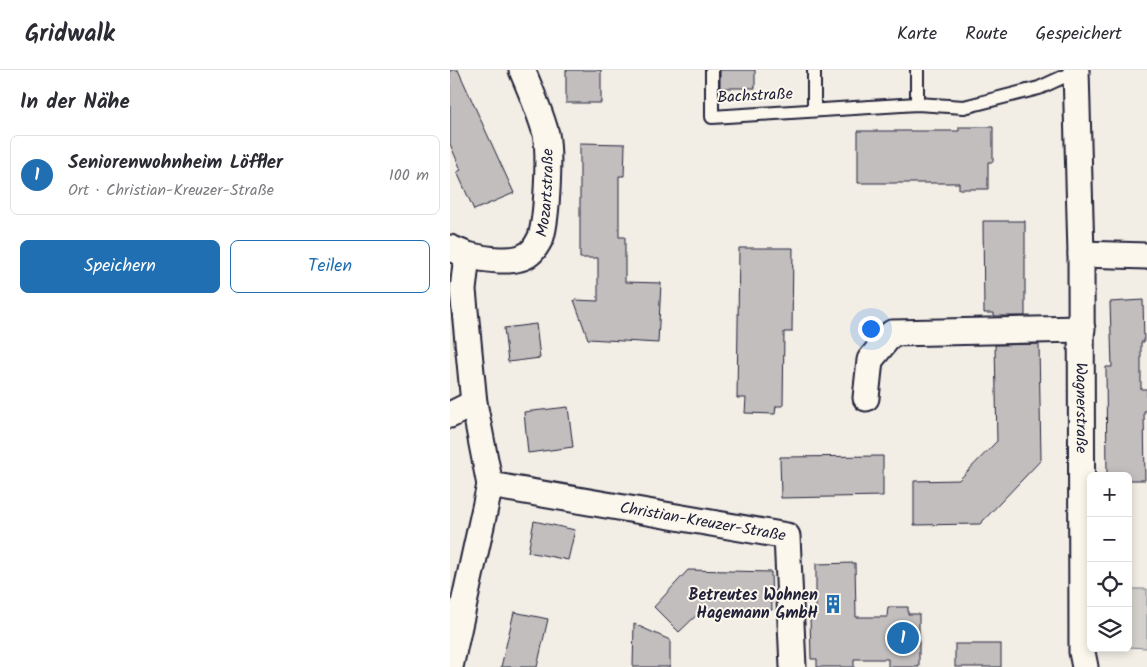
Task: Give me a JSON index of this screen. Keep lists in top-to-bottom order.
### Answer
{
  "streets": {
    "street": ["Mozartstraße", "Wagnerstraße", "Christian-Kreuzer-Straße"],
    "lane": ["Bachstraße"]
  },
  "crossings": [
    ["Bachstraße", "Wagnerstraße"]
  ],
  "places": {
    "building": ["Betreutes Wohnen Hagemann GmbH"]
  },
  "page": {
    "header": "Gridwalk",
    "nav": ["Karte", "Route", "Gespeichert"],
    "heading": "In der Nähe",
    "list": [
      {
        "mark": "1",
        "name": "Seniorenwohnheim Löffler",
        "note": "Ort · Christian-Kreuzer-Straße",
        "value": "100 m"
      }
    ],
    "buttons": ["Speichern", "Teilen"],
    "map_buttons": ["+", "−"],
    "pins": "1"
  }
}
